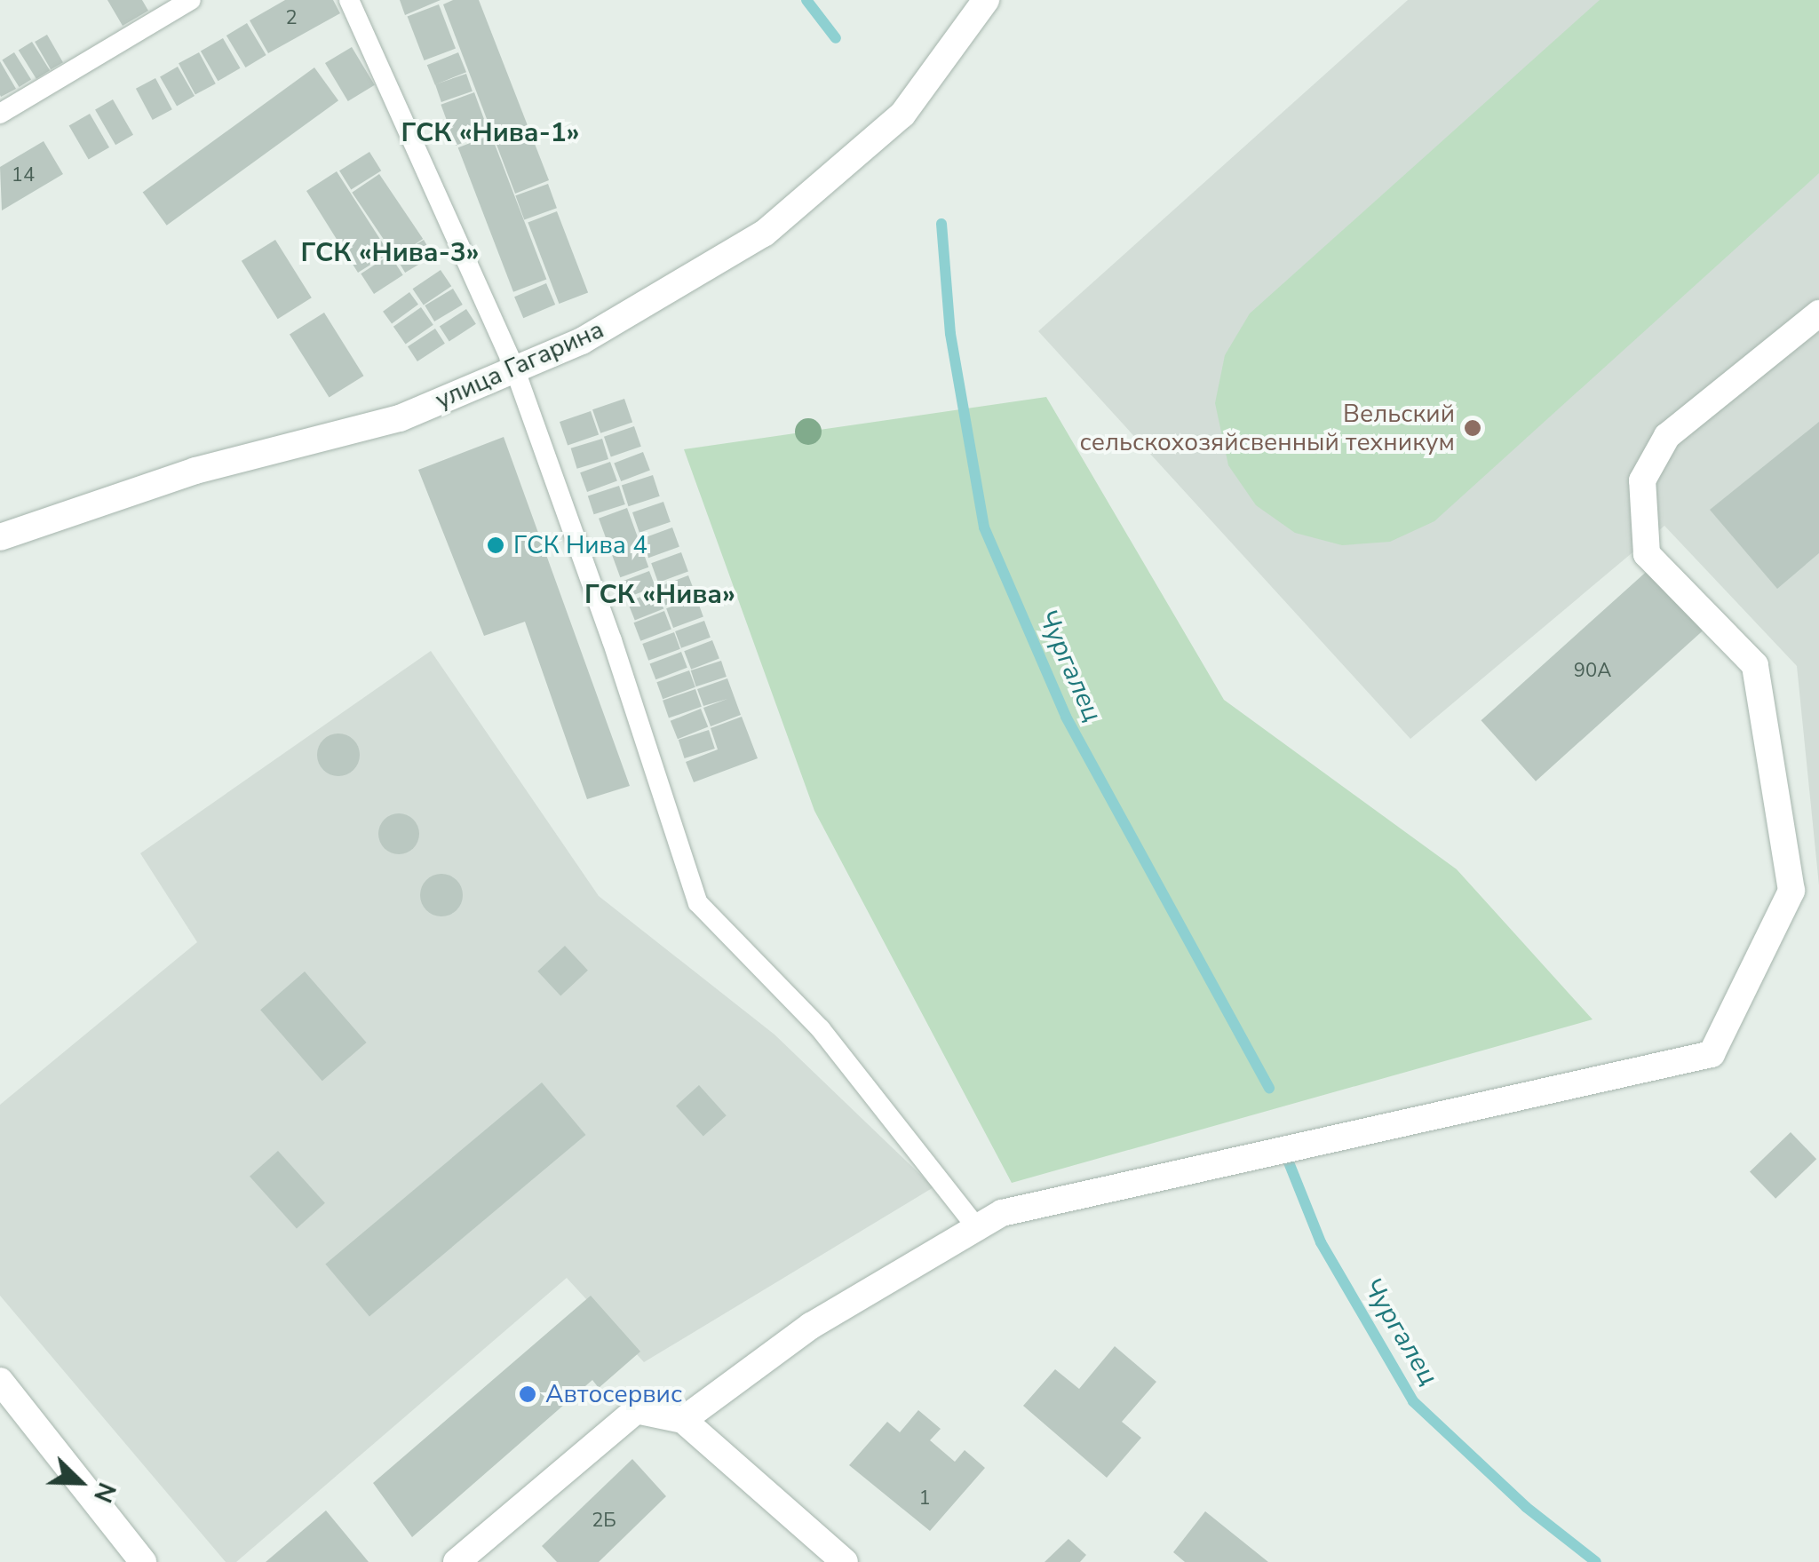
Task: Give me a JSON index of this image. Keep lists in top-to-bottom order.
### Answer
{
  "streets": {
    "street": ["улица Гагарина"]
  },
  "districts": ["ГСК «Нива-1»", "ГСК «Нива-3»", "ГСК «Нива»"],
  "water": ["Чургалец"],
  "places": ["Вельский сельскохозяйсвенный техникум", "ГСК Нива 4", "Автосервис"],
  "house_numbers": [
    "2",
    "14",
    "90А",
    "1",
    "2Б"
  ],
  "north": "bottom right"
}
